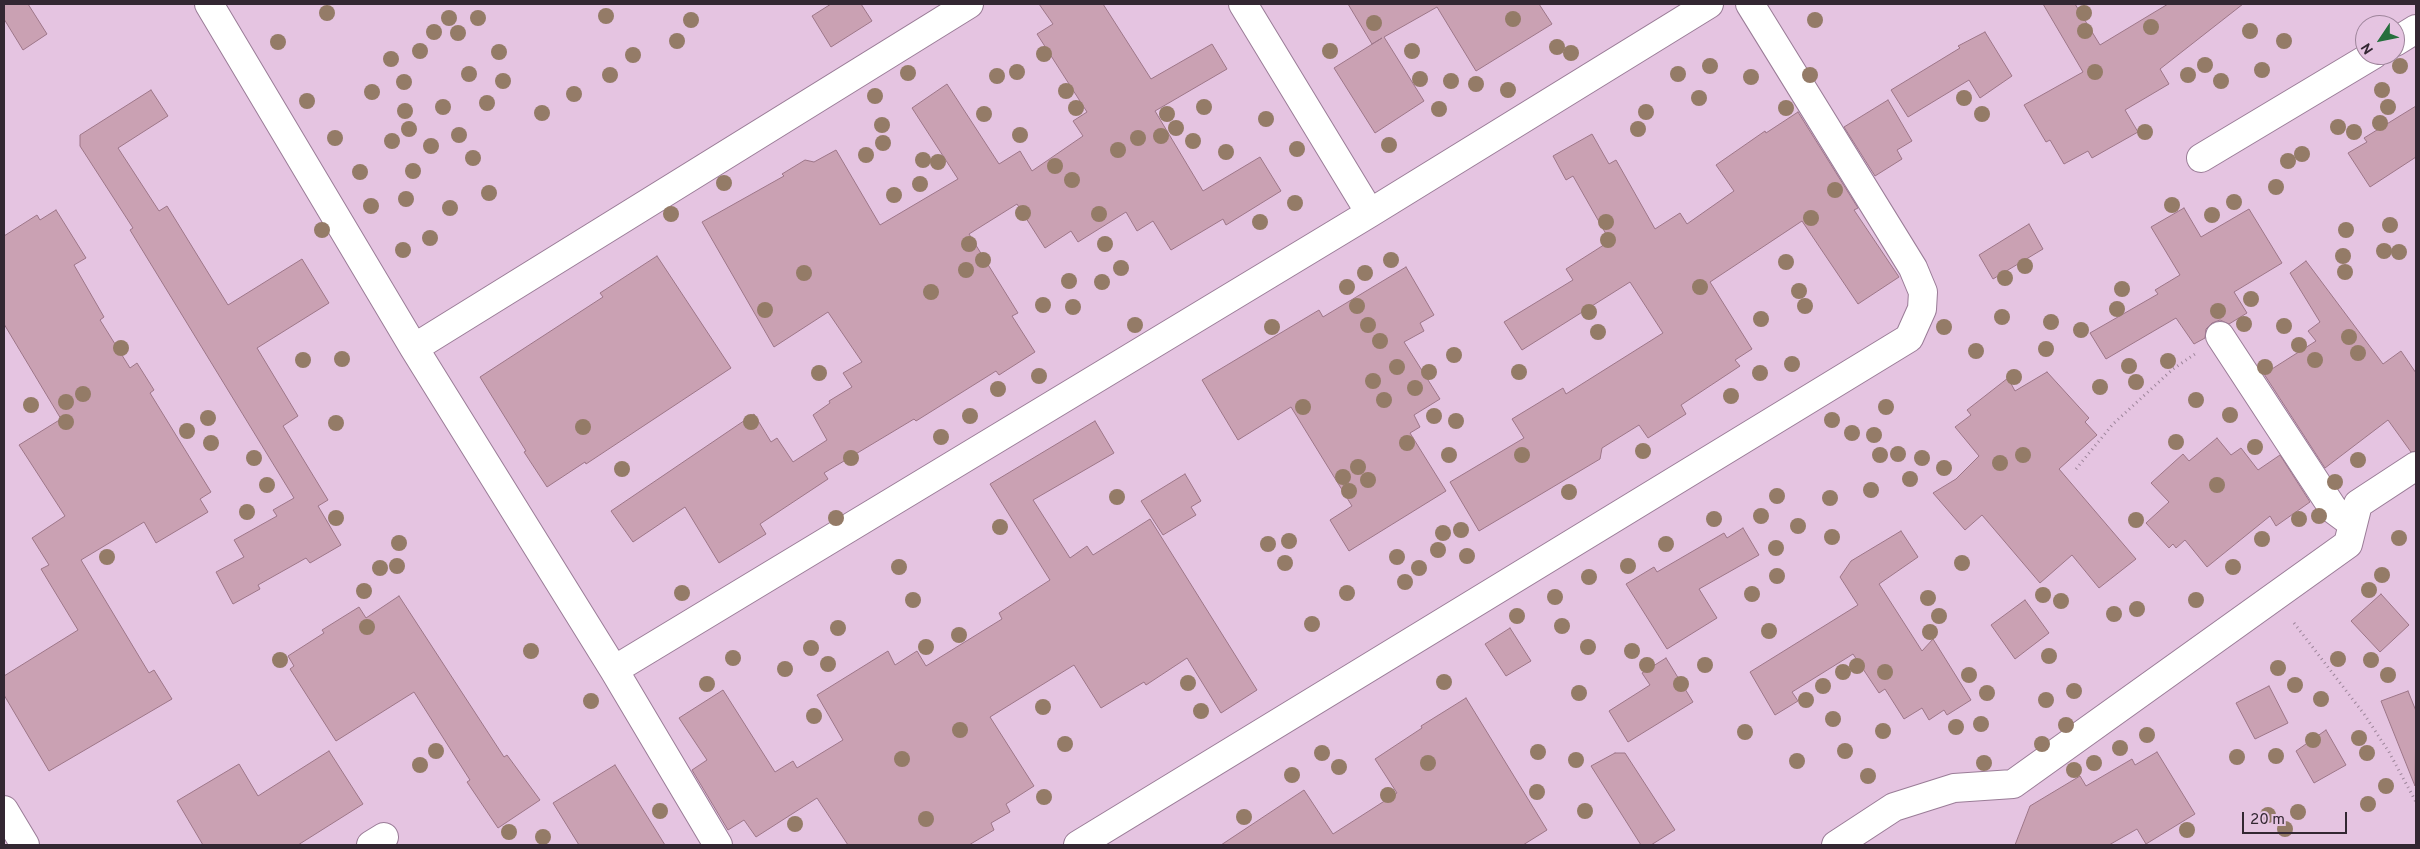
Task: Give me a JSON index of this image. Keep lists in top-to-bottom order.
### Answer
{
  "scale_bar": "20 m",
  "north": "bottom left"
}
